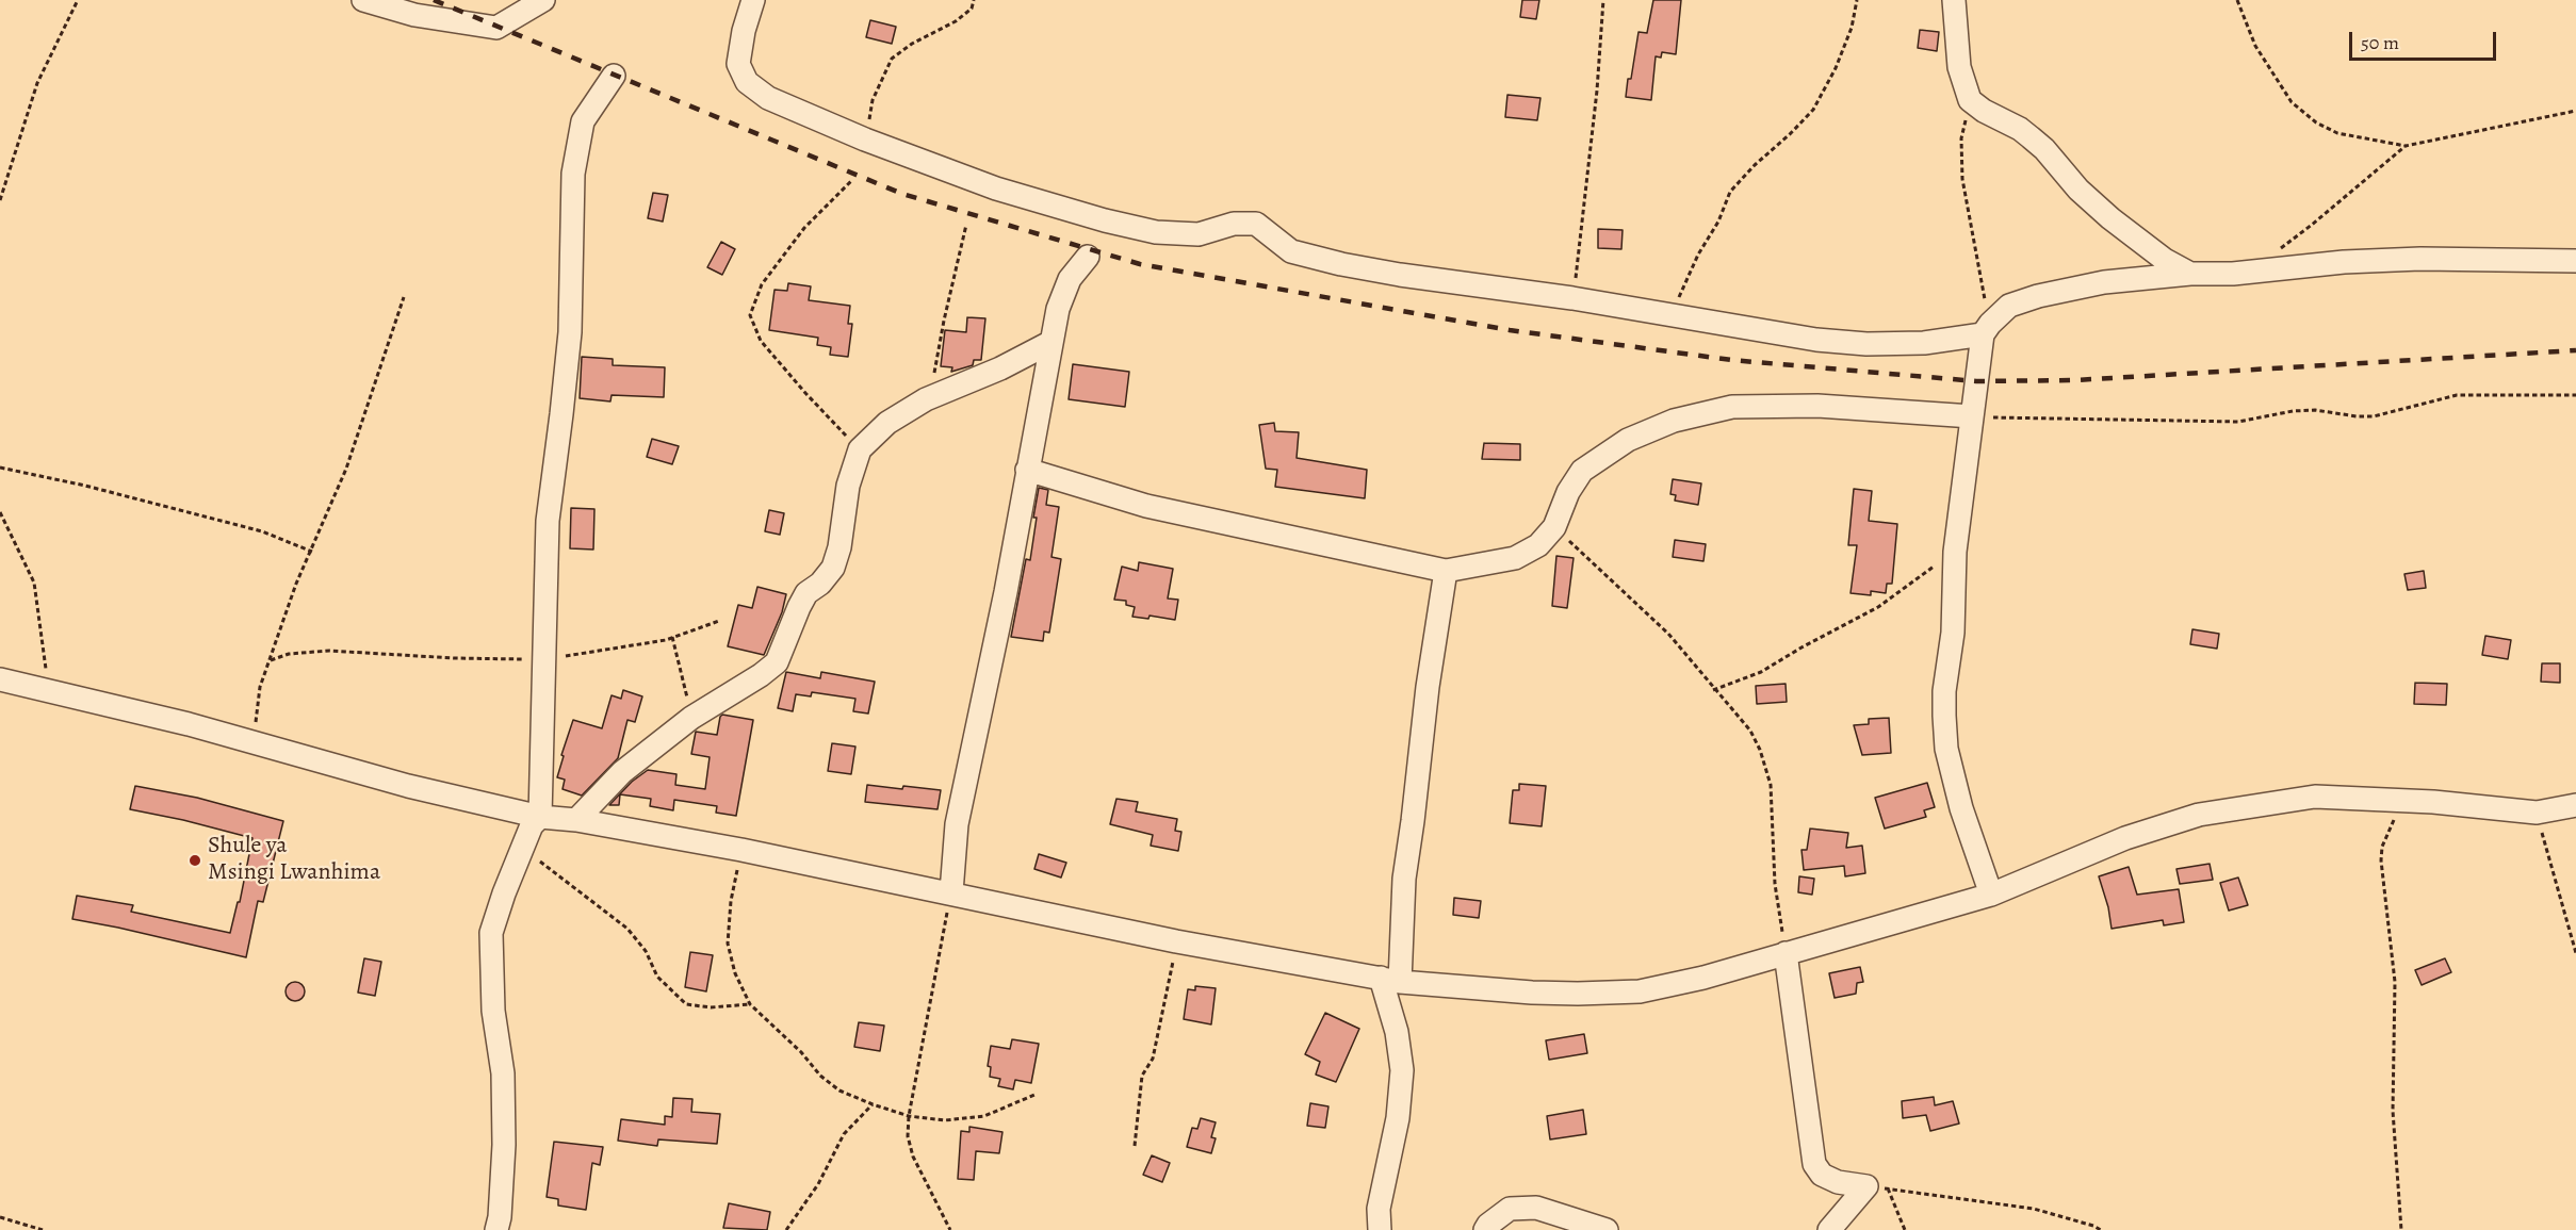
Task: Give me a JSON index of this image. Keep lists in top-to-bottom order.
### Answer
{
  "places": ["Shule ya Msingi Lwanhima"],
  "scale_bar": "50 m"
}
